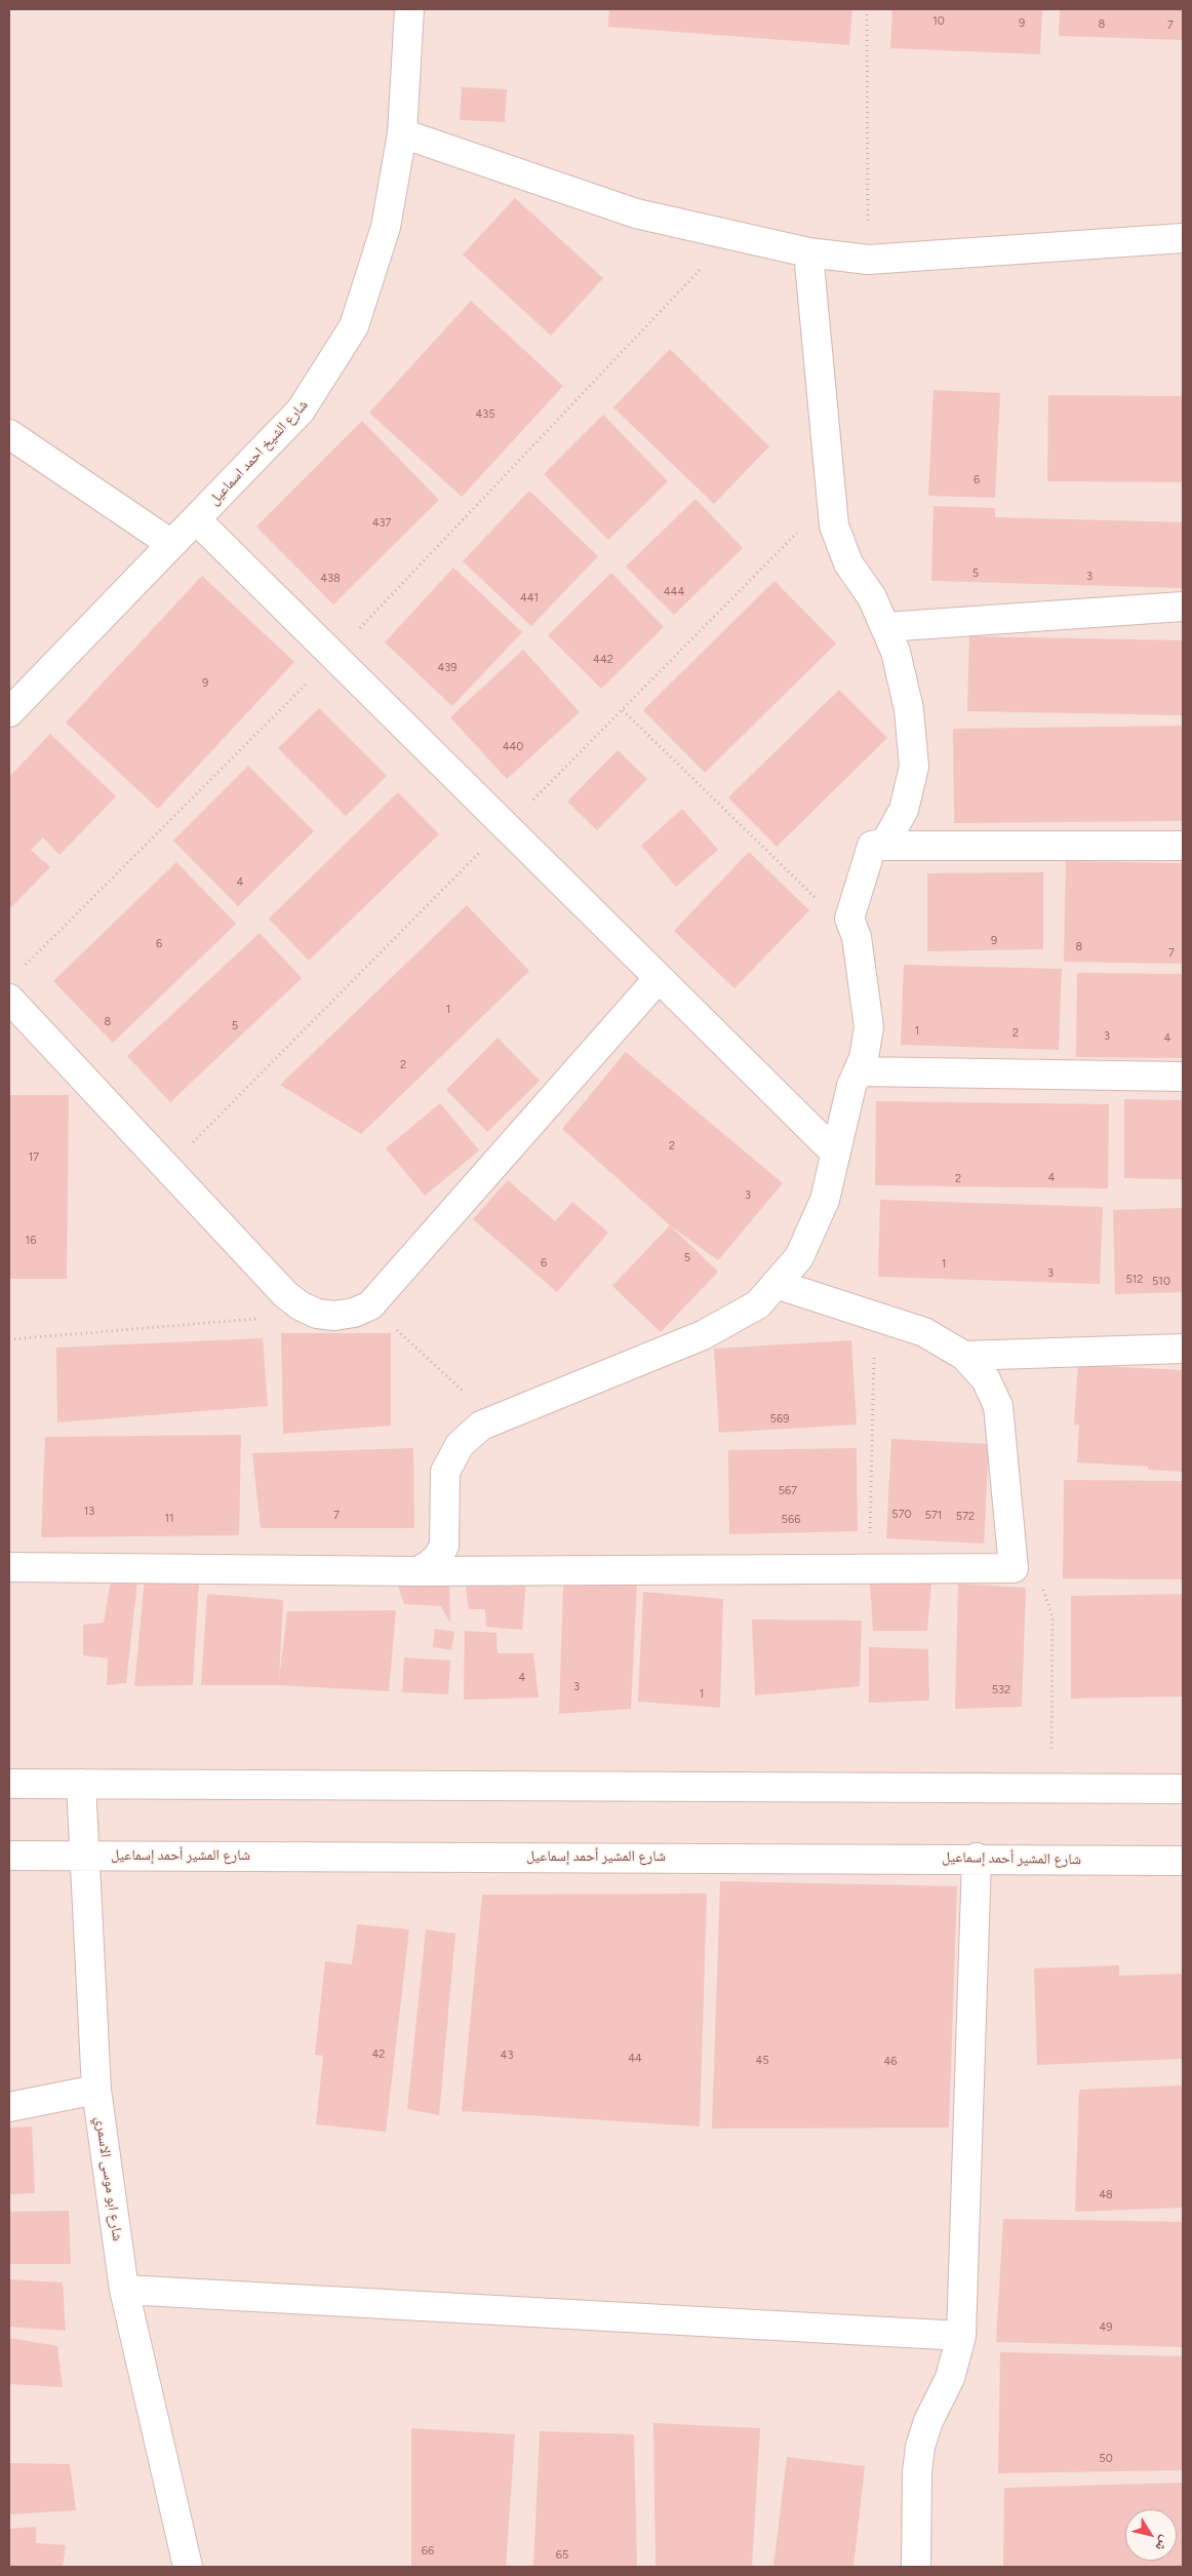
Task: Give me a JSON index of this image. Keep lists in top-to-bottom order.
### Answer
{
  "streets": {
    "street": ["شارع الشيخ احمد اسماعيل", "شارع المشير أحمد إسماعيل", "شارع ابو موسى الاسمري"]
  },
  "crossings": [
    ["شارع المشير أحمد إسماعيل", "شارع ابو موسى الاسمري"]
  ],
  "house_numbers": [
    "10",
    "9",
    "8",
    "7",
    "435",
    "6",
    "437",
    "5",
    "3",
    "438",
    "444",
    "441",
    "442",
    "439",
    "9",
    "440",
    "4",
    "9",
    "6",
    "8",
    "7",
    "1",
    "8",
    "5",
    "1",
    "2",
    "3",
    "4",
    "2",
    "2",
    "17",
    "4",
    "2",
    "3",
    "16",
    "5",
    "6",
    "1",
    "3",
    "512",
    "510",
    "569",
    "567",
    "13",
    "570",
    "7",
    "571",
    "572",
    "11",
    "566",
    "4",
    "3",
    "532",
    "1",
    "42",
    "43",
    "44",
    "45",
    "46",
    "48",
    "49",
    "50",
    "66",
    "65"
  ],
  "north": "bottom right"
}
